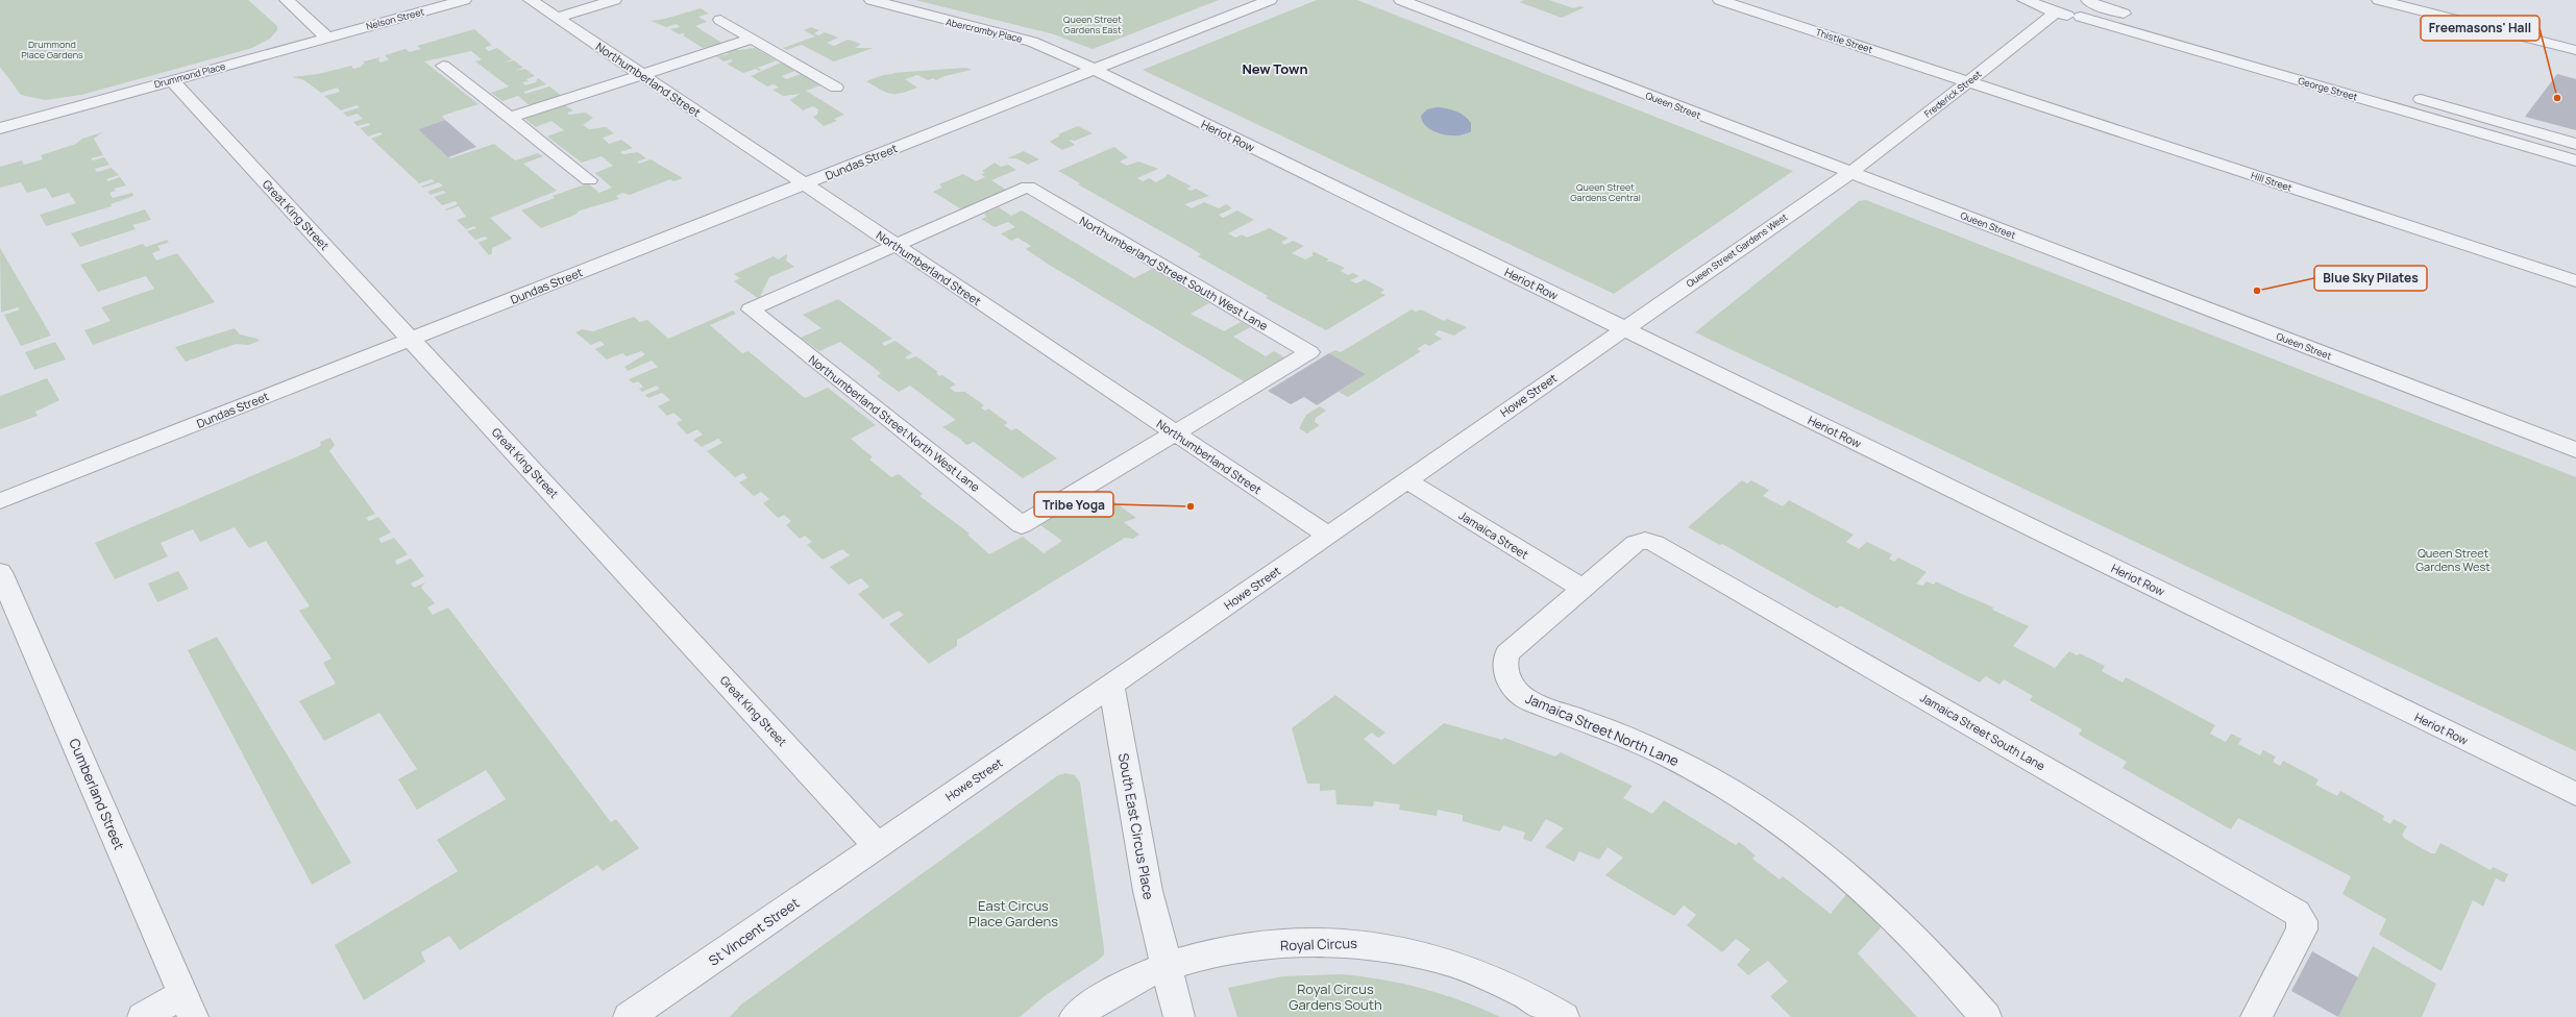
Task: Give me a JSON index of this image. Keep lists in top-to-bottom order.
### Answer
{
  "streets": {
    "street": [
      "Nelson Street",
      "Abercromby Place",
      "Thistle Street",
      "Drummond Place",
      "Northumberland Street",
      "George Street",
      "Frederick Street",
      "Queen Street",
      "Heriot Row",
      "Dundas Street",
      "Hill Street",
      "Great King Street",
      "Queen Street Gardens West",
      "Northumberland Street South West Lane",
      "Howe Street",
      "Northumberland Street North West Lane",
      "Jamaica Street",
      "Jamaica Street North Lane",
      "Jamaica Street South Lane",
      "Cumberland Street",
      "South East Circus Place",
      "St Vincent Street",
      "Royal Circus"
    ]
  },
  "crossings": [
    ["Nelson Street", "Drummond Place"],
    ["Abercromby Place", "Heriot Row"],
    ["Abercromby Place", "Dundas Street"],
    ["Thistle Street", "Frederick Street"],
    ["Thistle Street", "Hill Street"],
    ["Drummond Place", "Great King Street"],
    ["Northumberland Street", "Dundas Street"],
    ["Northumberland Street", "Northumberland Street South West Lane"],
    ["Northumberland Street", "Howe Street"],
    ["Northumberland Street", "Northumberland Street North West Lane"],
    ["George Street", "Frederick Street"],
    ["Frederick Street", "Queen Street"],
    ["Frederick Street", "Hill Street"],
    ["Frederick Street", "Queen Street Gardens West"],
    ["Queen Street", "Queen Street Gardens West"],
    ["Heriot Row", "Dundas Street"],
    ["Heriot Row", "Queen Street Gardens West"],
    ["Heriot Row", "Howe Street"],
    ["Dundas Street", "Great King Street"],
    ["Great King Street", "Howe Street"],
    ["Great King Street", "St Vincent Street"],
    ["Queen Street Gardens West", "Howe Street"],
    ["Northumberland Street South West Lane", "Northumberland Street North West Lane"],
    ["Howe Street", "Jamaica Street"],
    ["Howe Street", "South East Circus Place"],
    ["Howe Street", "St Vincent Street"],
    ["Jamaica Street", "Jamaica Street North Lane"],
    ["Jamaica Street", "Jamaica Street South Lane"],
    ["Jamaica Street North Lane", "Jamaica Street South Lane"],
    ["South East Circus Place", "Royal Circus"]
  ],
  "districts": ["New Town"],
  "parks": [
    "Queen Street Gardens East",
    "Drummond Place Gardens",
    "Queen Street Gardens Central",
    "Queen Street Gardens West",
    "East Circus Place Gardens",
    "Royal Circus Gardens South"
  ],
  "places": ["Freemasons' Hall", "Blue Sky Pilates", "Tribe Yoga"]
}
